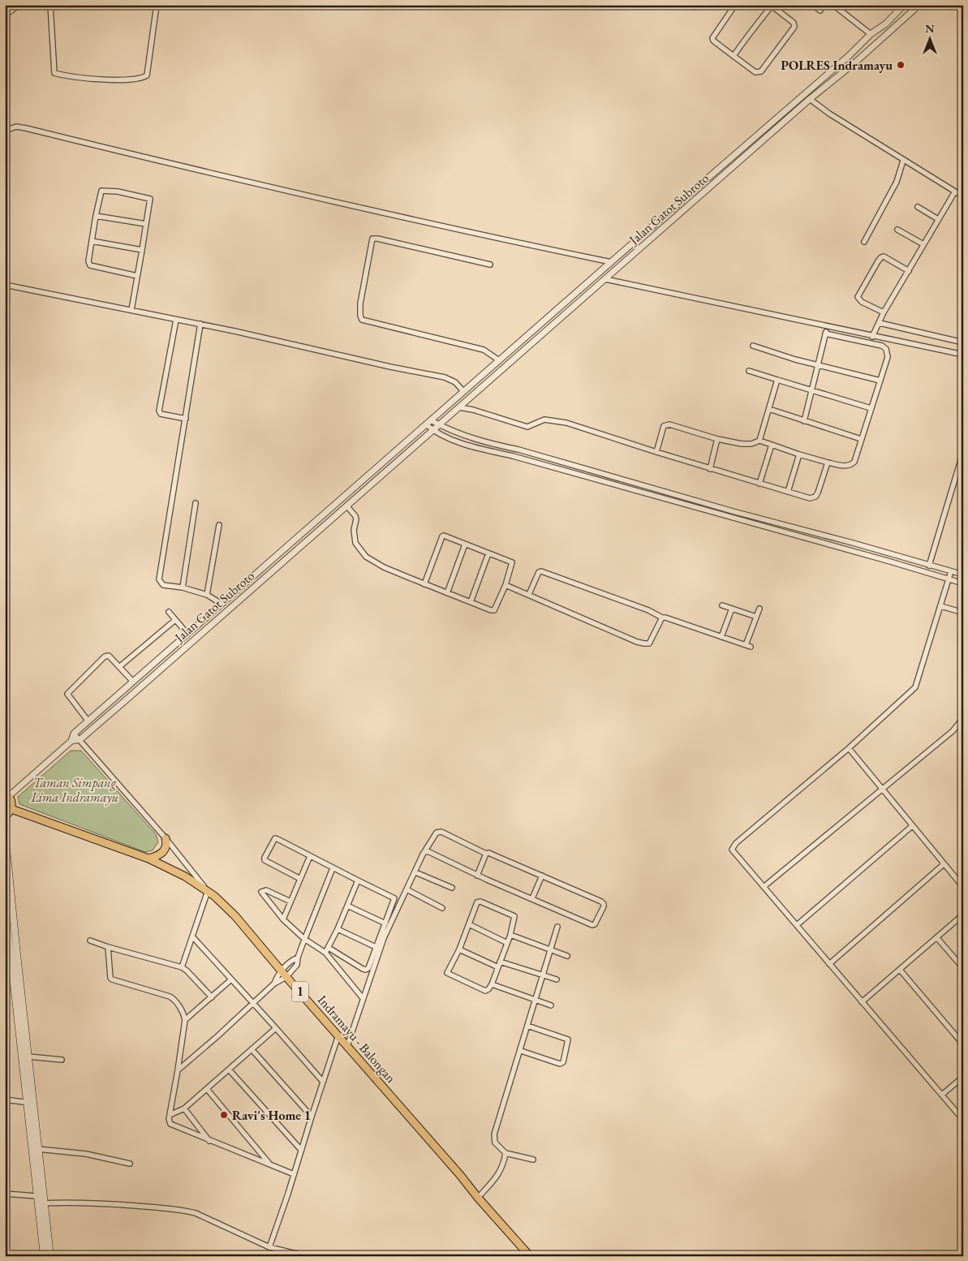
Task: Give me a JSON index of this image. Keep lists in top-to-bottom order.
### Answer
{
  "streets": {
    "highway": ["1", "Indramayu - Balongan"],
    "street": ["Jalan Gatot Subroto"]
  },
  "parks": ["Taman Simpang Lima Indramayu"],
  "places": ["POLRES Indramayu", "Ravi's Home 1"],
  "north": "top"
}
